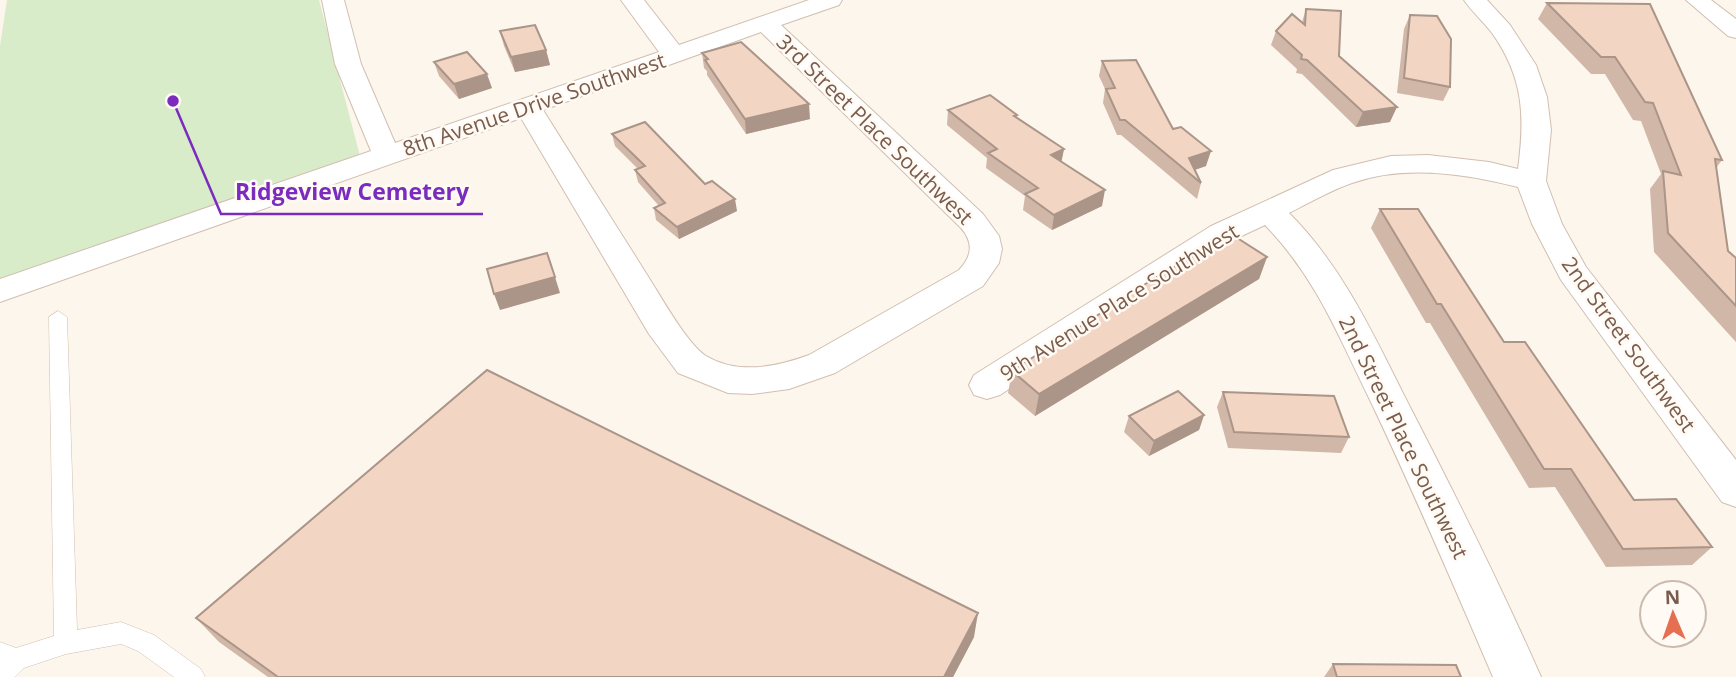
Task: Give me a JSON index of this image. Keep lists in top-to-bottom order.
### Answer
{
  "streets": {
    "street": [
      "8th Avenue Drive Southwest",
      "3rd Street Place Southwest",
      "9th Avenue Place Southwest",
      "2nd Street Southwest",
      "2nd Street Place Southwest"
    ]
  },
  "crossings": [
    ["8th Avenue Drive Southwest", "3rd Street Place Southwest"],
    ["9th Avenue Place Southwest", "2nd Street Southwest"],
    ["9th Avenue Place Southwest", "2nd Street Place Southwest"]
  ],
  "places": ["Ridgeview Cemetery"],
  "north": "top"
}
